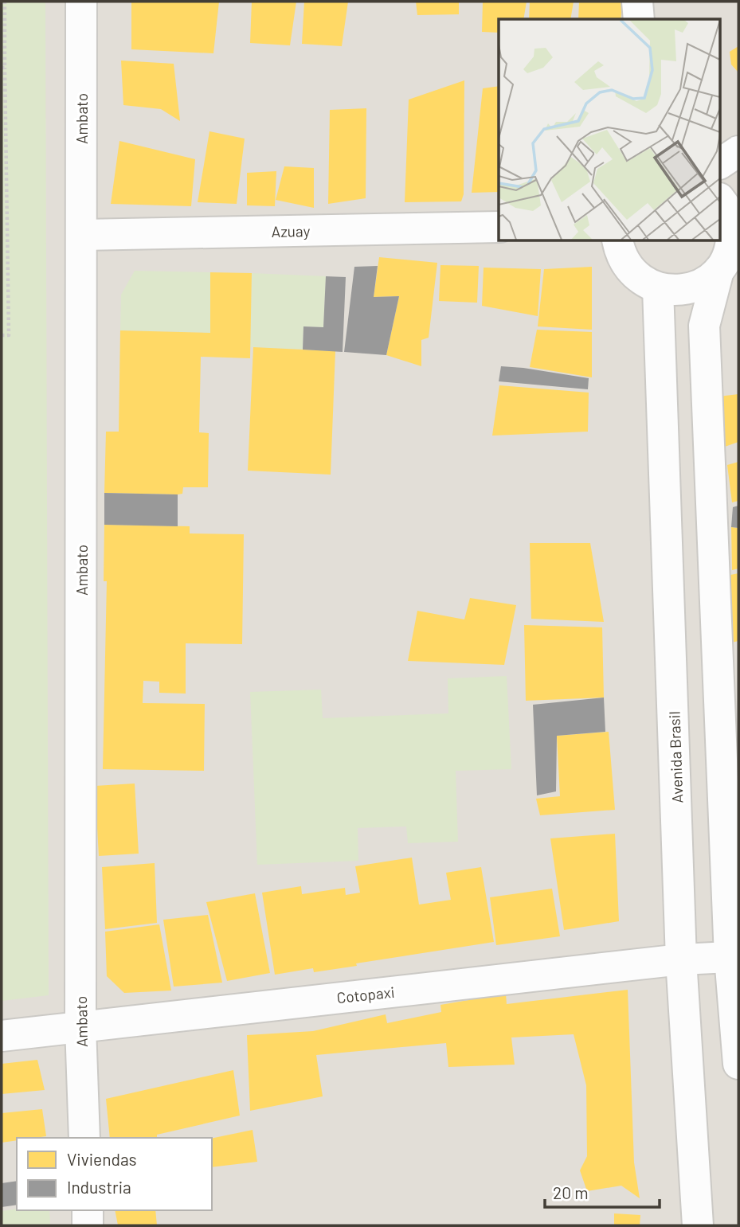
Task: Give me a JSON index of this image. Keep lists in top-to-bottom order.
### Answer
{
  "streets": {
    "street": [
      "Ambato",
      "Azuay",
      "Avenida Brasil",
      "Cotopaxi"
    ]
  },
  "crossings": [
    ["Ambato", "Azuay"],
    ["Ambato", "Cotopaxi"],
    ["Avenida Brasil", "Cotopaxi"]
  ],
  "legend": ["Viviendas", "Industria"],
  "scale_bar": "20 m"
}
